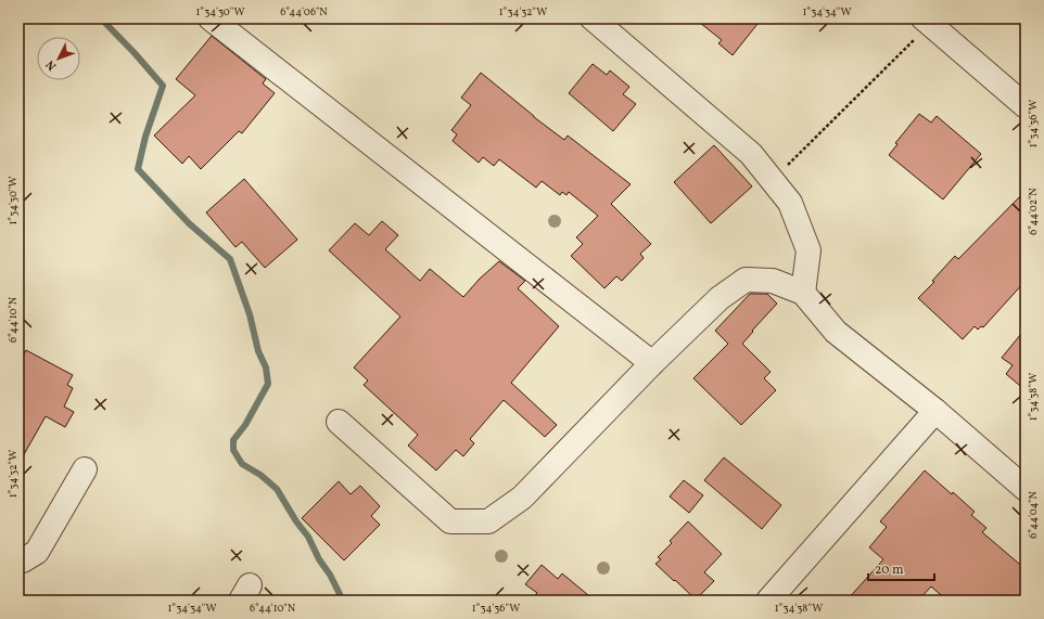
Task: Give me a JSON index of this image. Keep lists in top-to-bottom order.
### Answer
{
  "scale_bar": "20 m",
  "north": "bottom left",
  "coordinates": [
    "1°34'30\"W",
    "6°44'06\"N",
    "1°34'32\"W",
    "1°34'34\"W",
    "1°34'36\"W",
    "6°44'02\"N",
    "6°44'10\"N",
    "1°34'38\"W",
    "6°44'04\"N"
  ]
}
